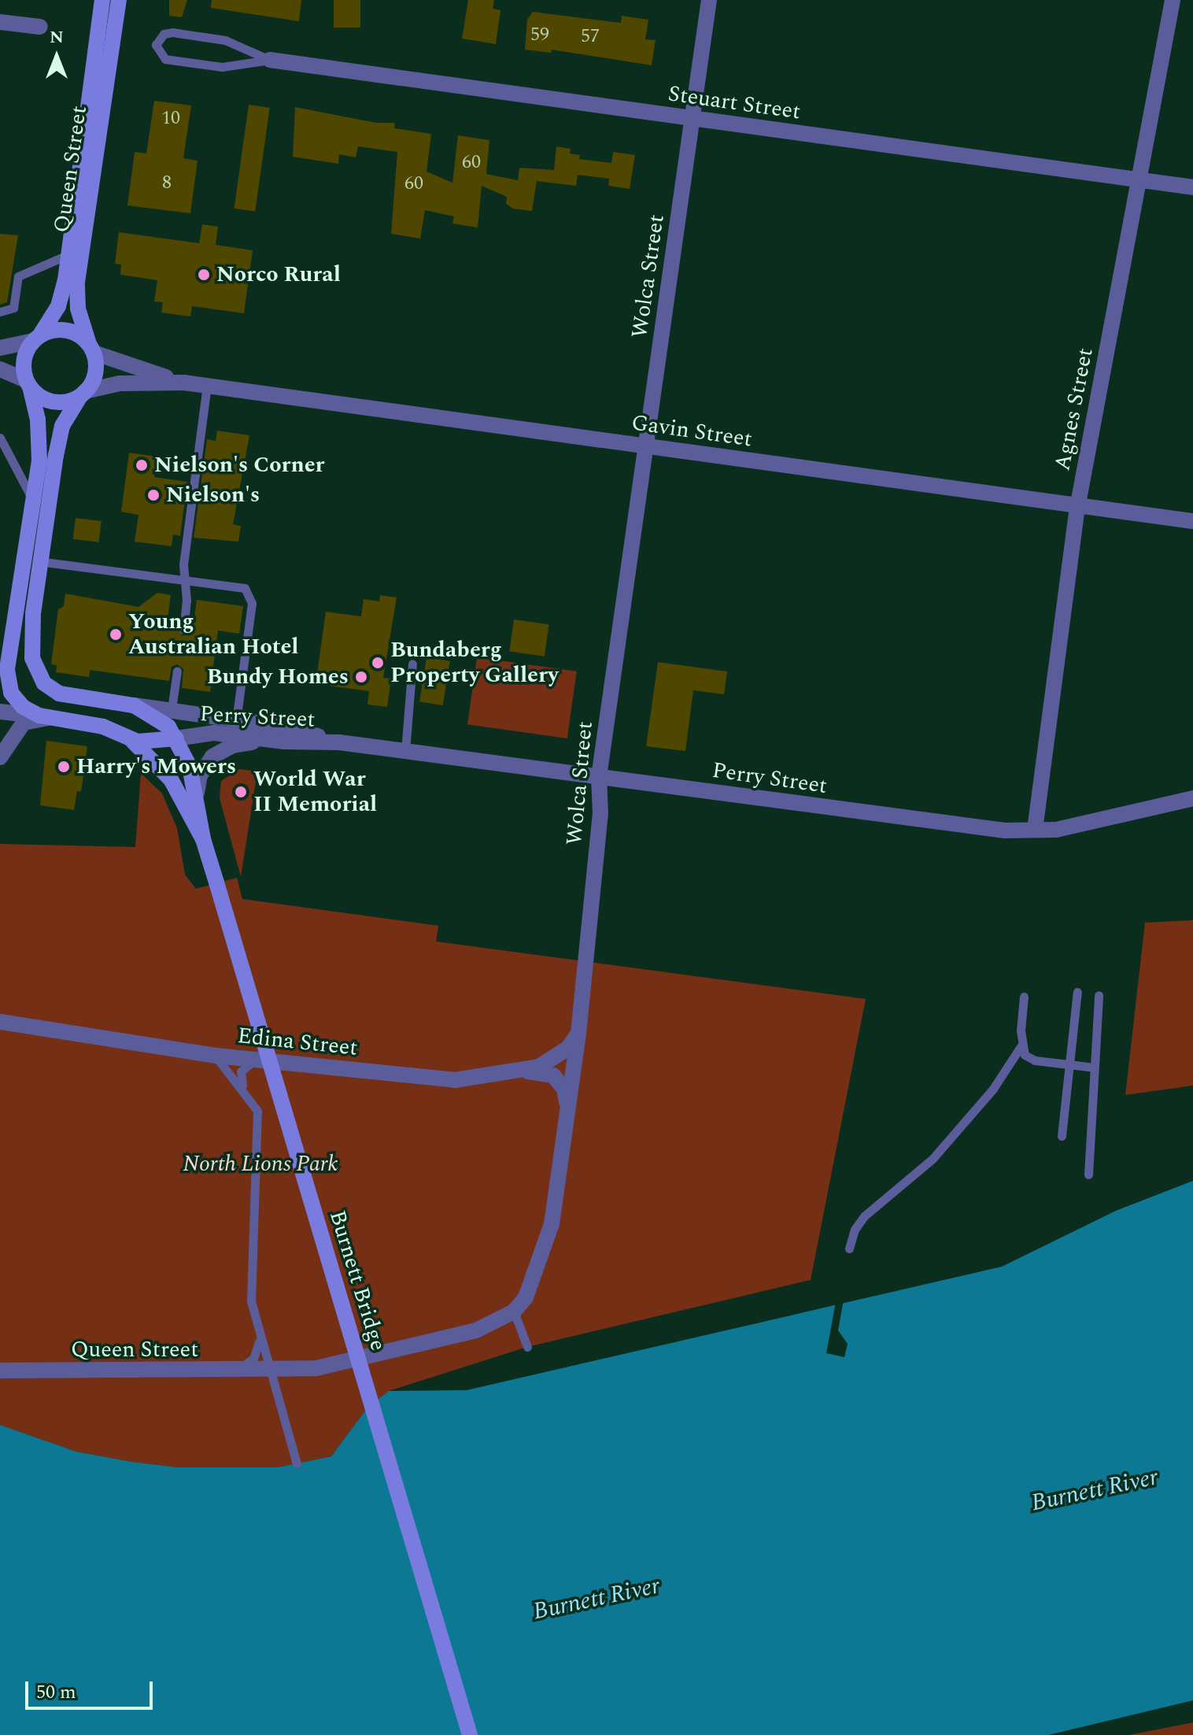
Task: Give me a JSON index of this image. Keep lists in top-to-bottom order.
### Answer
{
  "streets": {
    "main road": ["Queen Street", "Perry Street", "Burnett Bridge"],
    "street": [
      "Steuart Street",
      "Wolca Street",
      "Agnes Street",
      "Gavin Street",
      "Edina Street"
    ]
  },
  "crossings": [
    ["Steuart Street", "Wolca Street"],
    ["Steuart Street", "Agnes Street"],
    ["Queen Street", "Gavin Street"],
    ["Wolca Street", "Gavin Street"],
    ["Wolca Street", "Perry Street"],
    ["Wolca Street", "Edina Street"],
    ["Agnes Street", "Gavin Street"],
    ["Agnes Street", "Perry Street"],
    ["Perry Street", "Burnett Bridge"]
  ],
  "water": ["Burnett River"],
  "parks": ["North Lions Park"],
  "places": [
    "Norco Rural",
    "Nielson's Corner",
    "Nielson's",
    "Young Australian Hotel",
    "Bundaberg Property Gallery",
    "Bundy Homes",
    "Harry's Mowers",
    "World War II Memorial"
  ],
  "house_numbers": [
    "59",
    "57",
    "10",
    "60",
    "8",
    "60"
  ],
  "scale_bar": "50 m",
  "north": "top"
}
